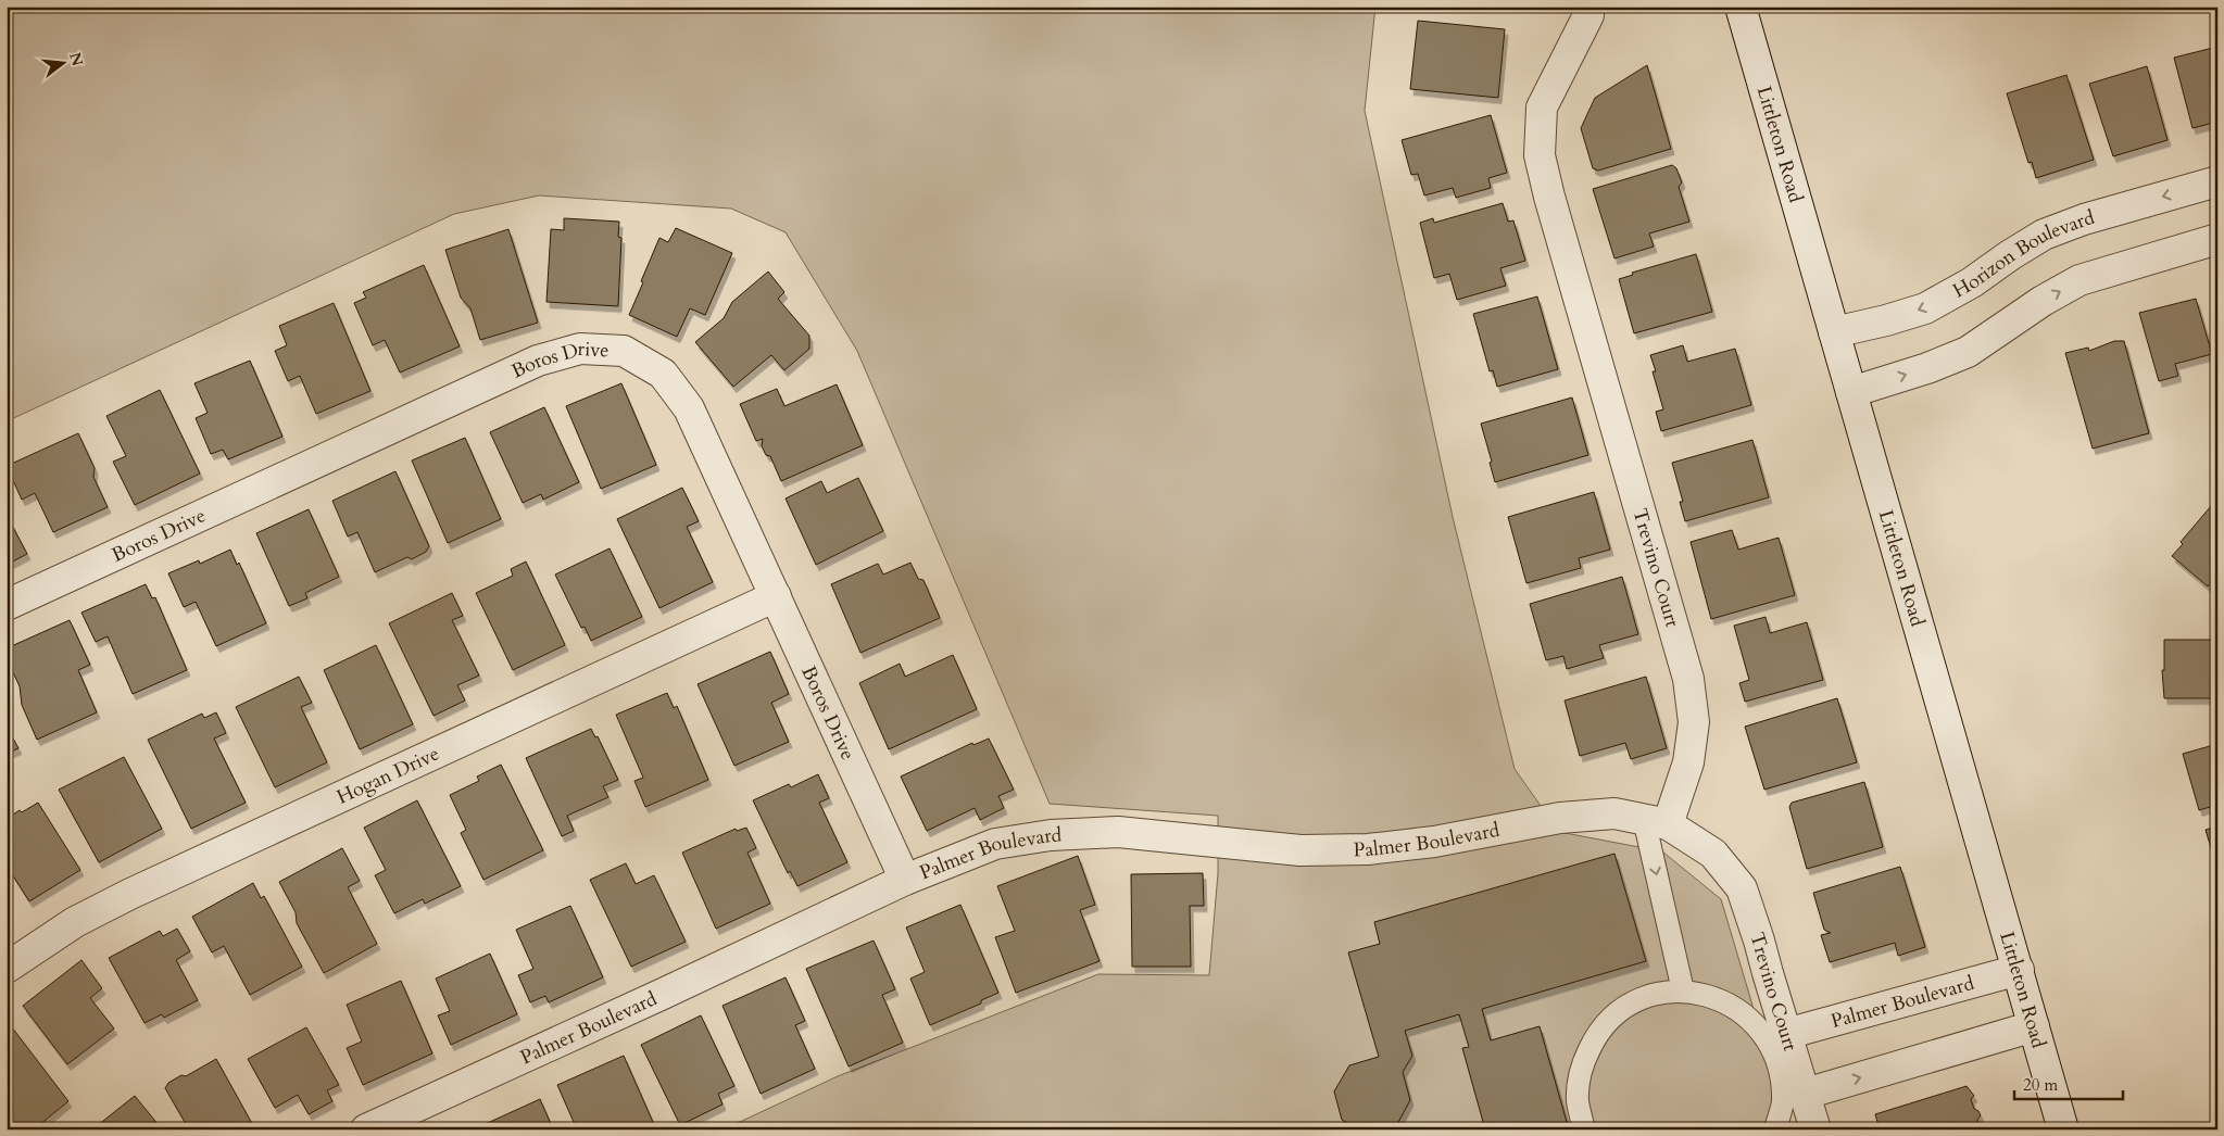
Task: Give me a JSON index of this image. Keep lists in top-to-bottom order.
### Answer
{
  "streets": {
    "street": [
      "Littleton Road",
      "Horizon Boulevard",
      "Boros Drive",
      "Trevino Court",
      "Hogan Drive",
      "Palmer Boulevard"
    ]
  },
  "crossings": [
    ["Littleton Road", "Horizon Boulevard"],
    ["Littleton Road", "Palmer Boulevard"],
    ["Boros Drive", "Hogan Drive"],
    ["Boros Drive", "Palmer Boulevard"],
    ["Trevino Court", "Palmer Boulevard"]
  ],
  "scale_bar": "20 m",
  "north": "right"
}
